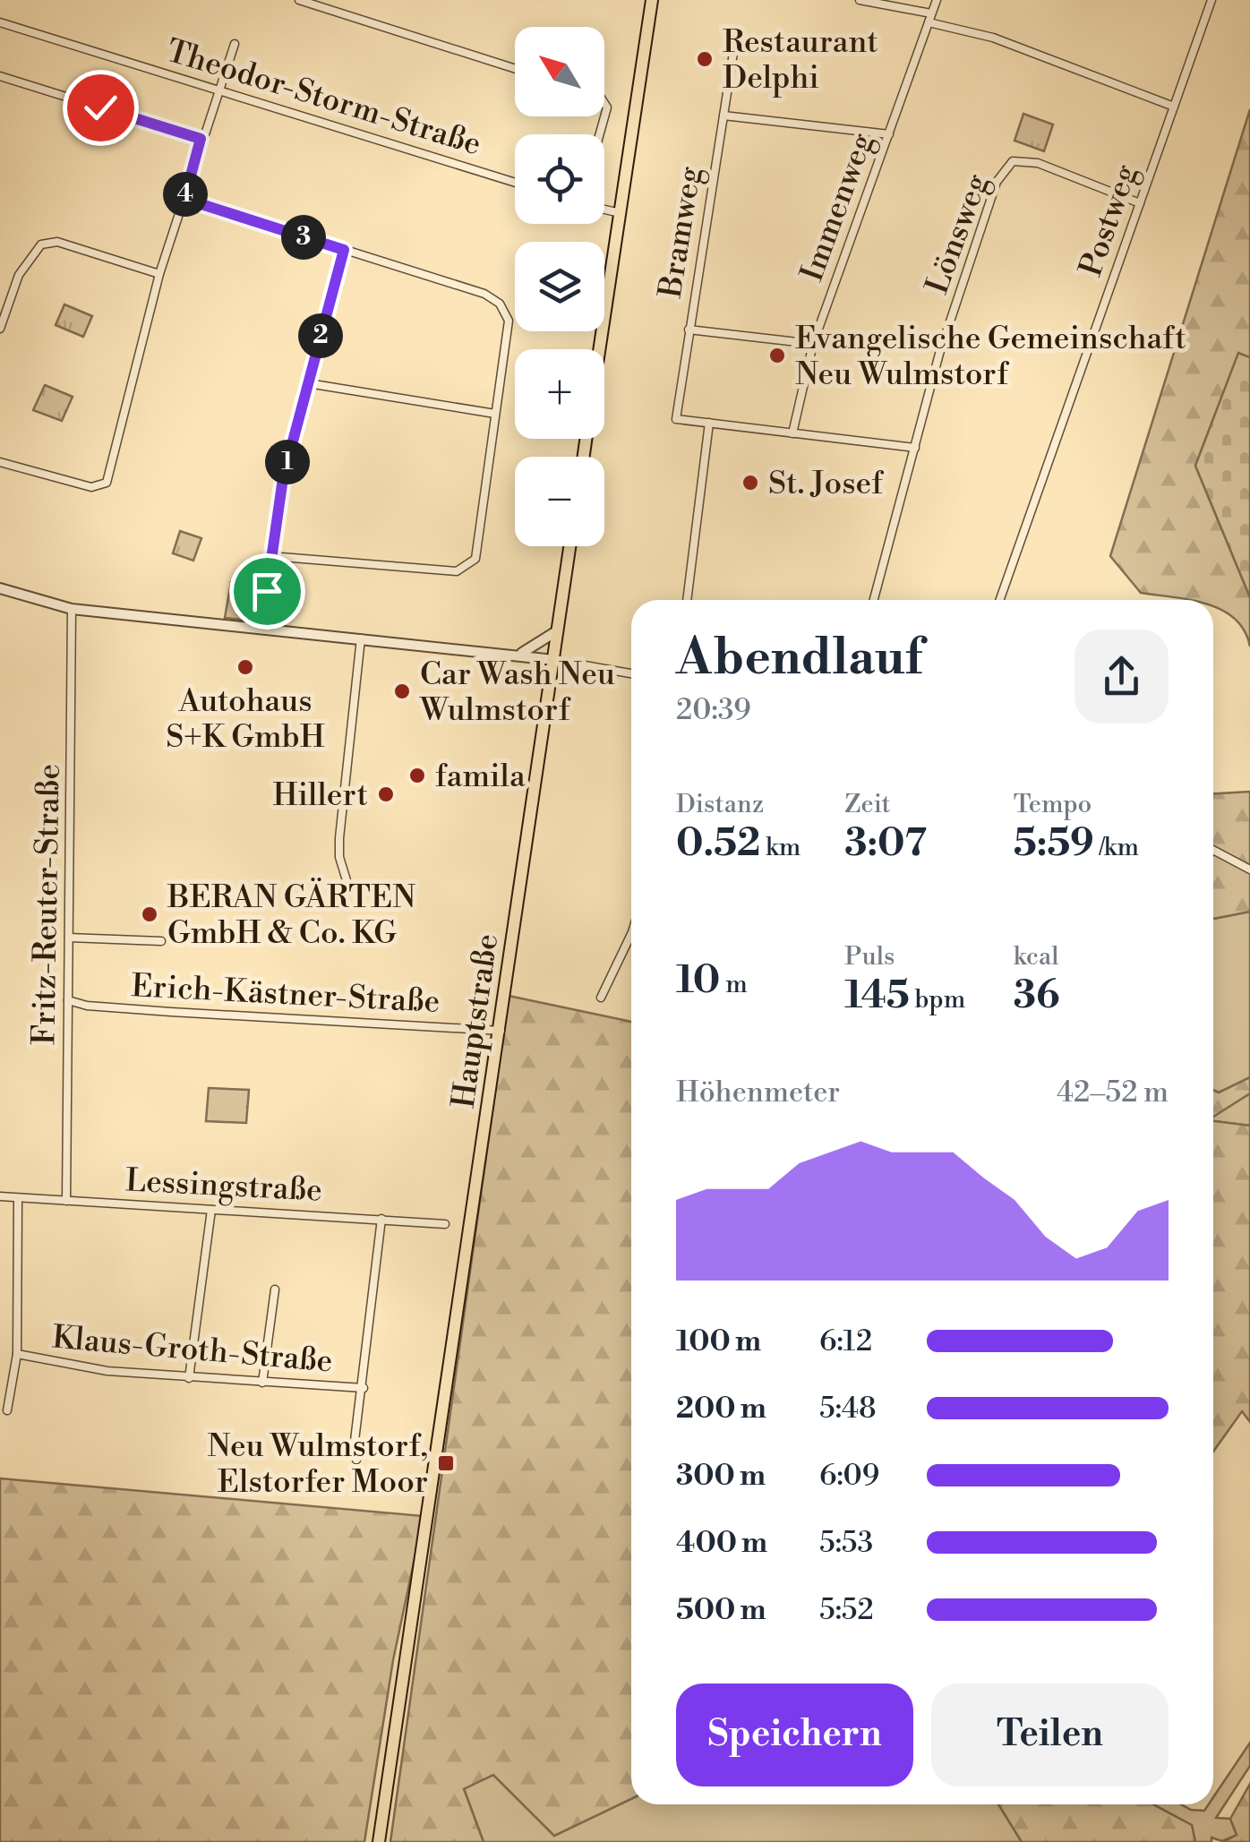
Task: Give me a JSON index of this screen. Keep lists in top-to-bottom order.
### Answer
{
  "streets": {
    "main road": ["Hauptstraße"],
    "street": [
      "Theodor-Storm-Straße",
      "Immenweg",
      "Postweg",
      "Bramweg",
      "Lönsweg",
      "Fritz-Reuter-Straße",
      "Erich-Kästner-Straße",
      "Lessingstraße",
      "Klaus-Groth-Straße"
    ]
  },
  "crossings": [
    ["Postweg", "Lönsweg"],
    ["Fritz-Reuter-Straße", "Erich-Kästner-Straße"],
    ["Fritz-Reuter-Straße", "Lessingstraße"],
    ["Erich-Kästner-Straße", "Hauptstraße"],
    ["Lessingstraße", "Klaus-Groth-Straße"]
  ],
  "places": {
    "other": [
      "Restaurant Delphi",
      "Evangelische Gemeinschaft Neu Wulmstorf",
      "St. Josef",
      "Autohaus S+K GmbH",
      "Car Wash Neu Wulmstorf",
      "famila",
      "Hillert",
      "BERAN GÄRTEN GmbH & Co. KG"
    ],
    "transit": ["Neu Wulmstorf, Elstorfer Moor"]
  },
  "north": "top left",
  "page": {
    "map_buttons": ["+", "−"],
    "pins": [
      "4",
      "3",
      "2",
      "1"
    ],
    "heading": ["Abendlauf", "20:39"],
    "stats": [
      ["Distanz", "0.52 km"],
      ["Zeit", "3:07"],
      ["Tempo", "5:59 /km"],
      ["10 m"],
      ["Puls", "145 bpm"],
      ["kcal", "36"]
    ],
    "chart": ["Höhenmeter", "42–52 m"],
    "list": [
      {
        "name": "100 m",
        "note": "6:12"
      },
      {
        "name": "200 m",
        "note": "5:48"
      },
      {
        "name": "300 m",
        "note": "6:09"
      },
      {
        "name": "400 m",
        "note": "5:53"
      },
      {
        "name": "500 m",
        "note": "5:52"
      }
    ],
    "buttons": ["Speichern", "Teilen"]
  }
}
